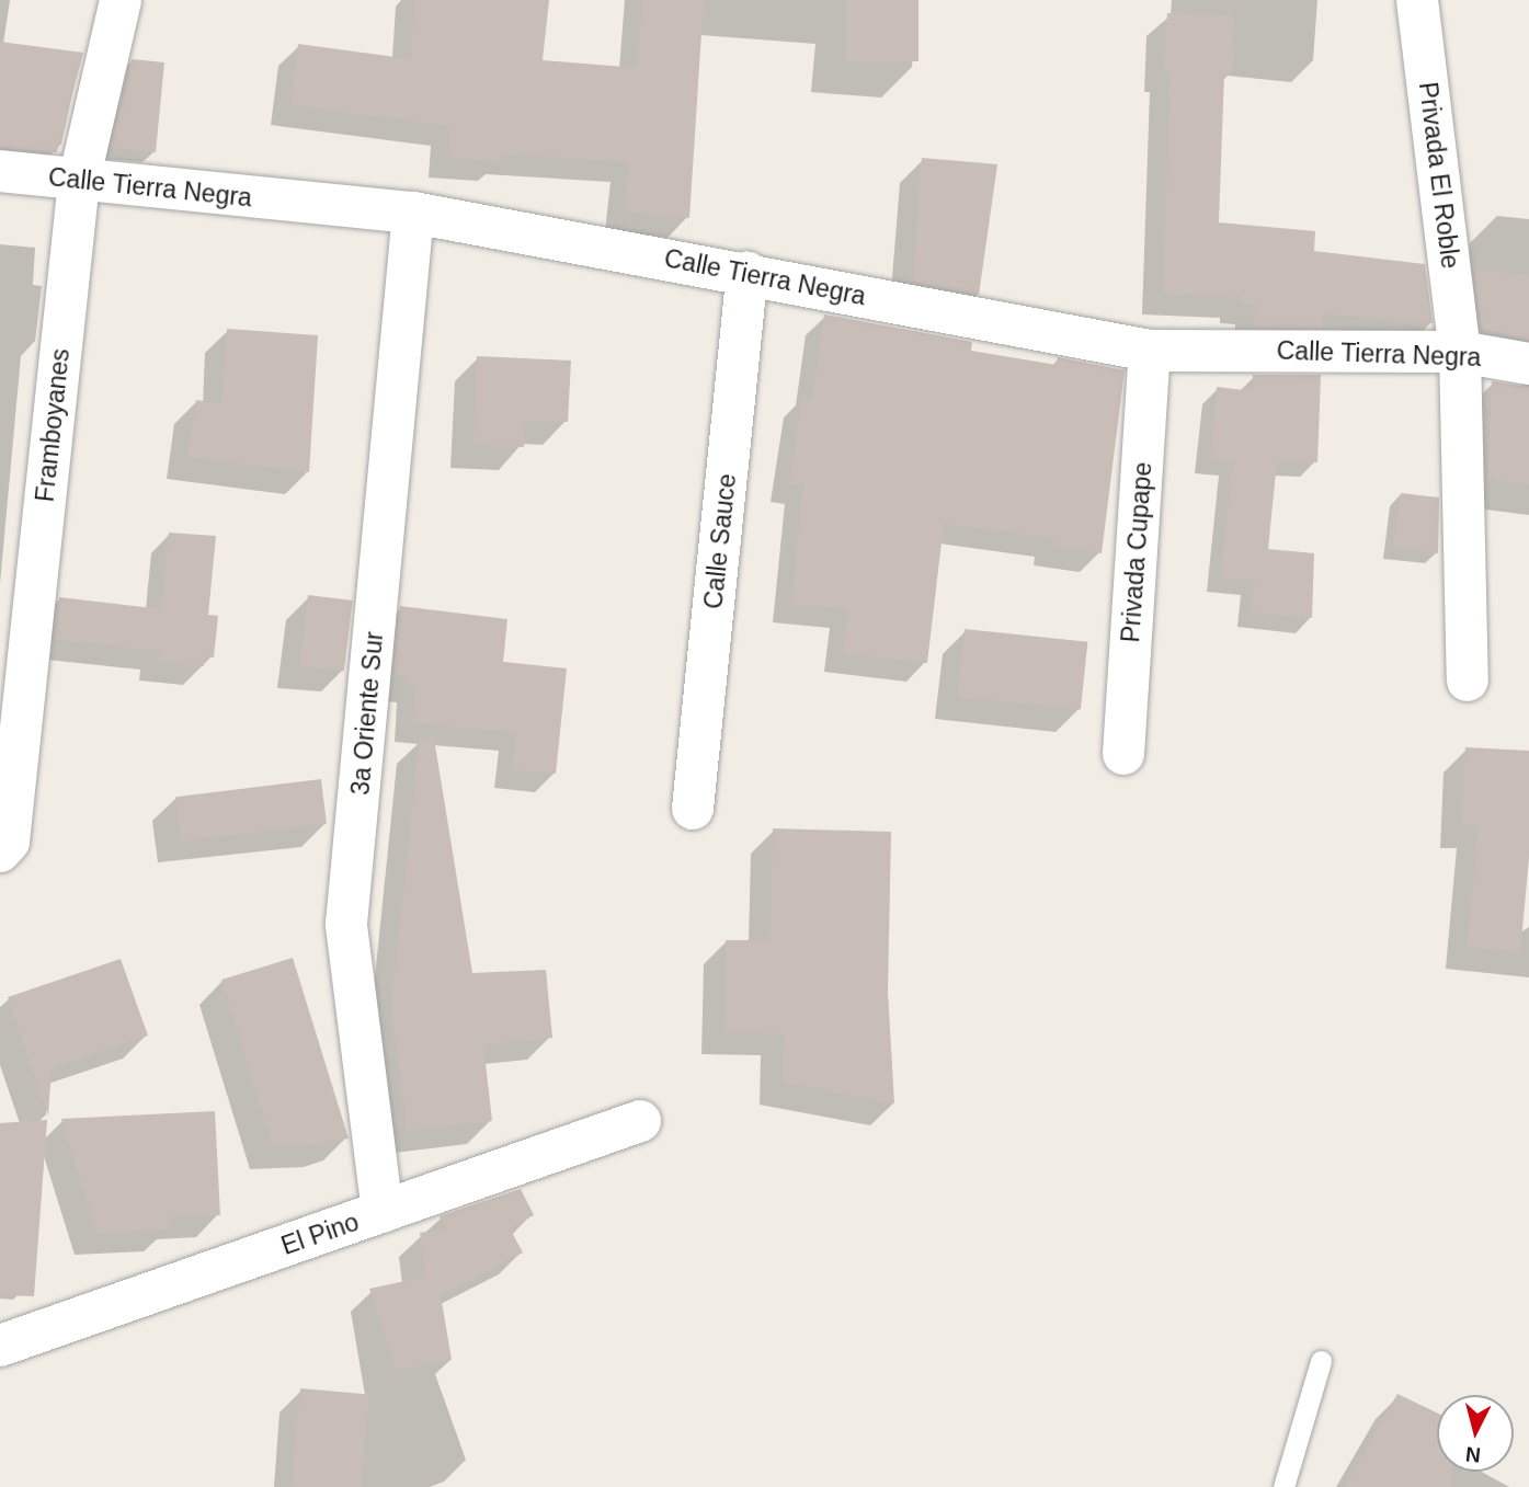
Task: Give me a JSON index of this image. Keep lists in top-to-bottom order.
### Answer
{
  "streets": {
    "street": [
      "Privada El Roble",
      "Calle Tierra Negra",
      "Framboyanes",
      "Calle Sauce",
      "Privada Cupape",
      "3a Oriente Sur",
      "El Pino"
    ]
  },
  "crossings": [
    ["Privada El Roble", "Calle Tierra Negra"],
    ["Calle Tierra Negra", "Framboyanes"],
    ["Calle Tierra Negra", "Calle Sauce"],
    ["Calle Tierra Negra", "Privada Cupape"],
    ["Calle Tierra Negra", "3a Oriente Sur"],
    ["3a Oriente Sur", "El Pino"]
  ],
  "north": "bottom"
}
